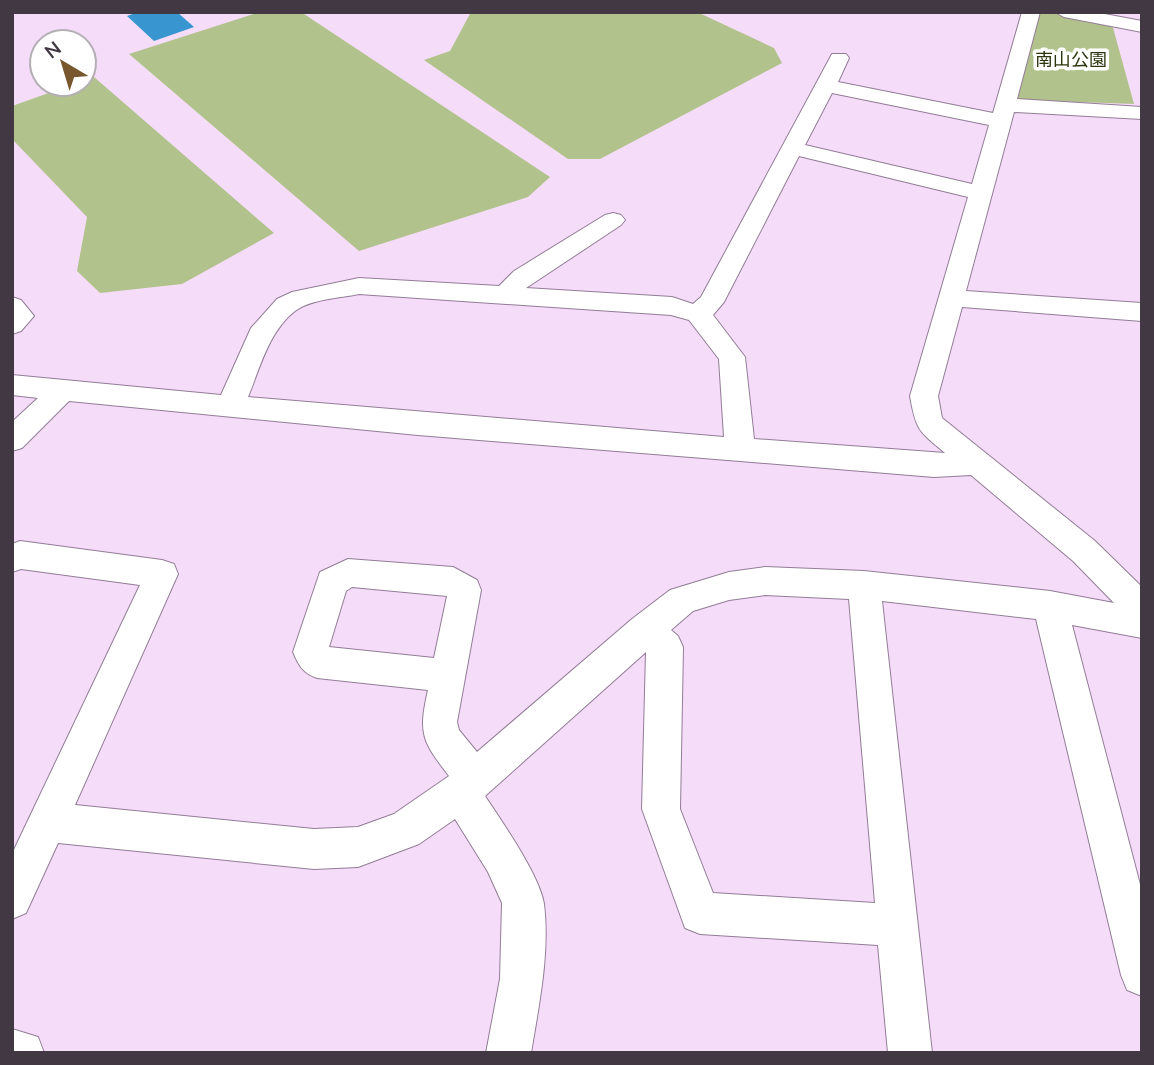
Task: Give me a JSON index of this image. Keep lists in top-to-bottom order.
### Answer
{
  "parks": ["南山公園"],
  "north": "top left"
}
